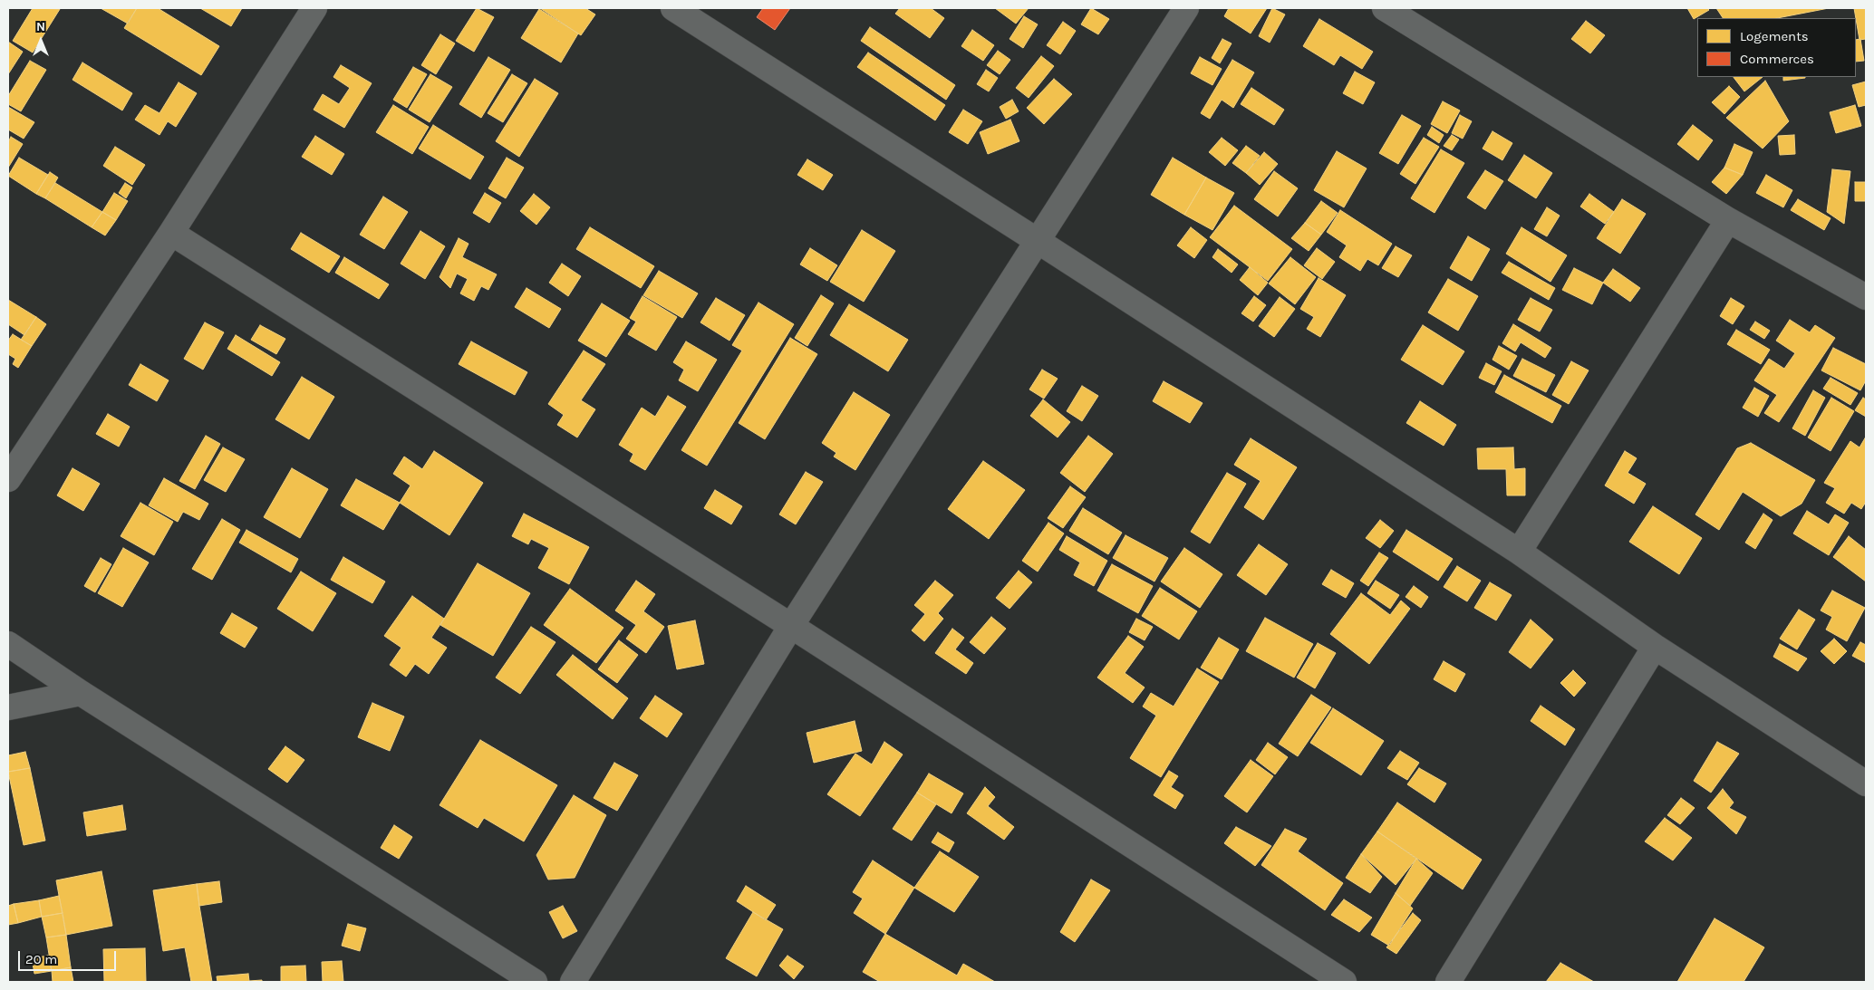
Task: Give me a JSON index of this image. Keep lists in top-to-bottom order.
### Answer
{
  "legend": ["Logements", "Commerces"],
  "scale_bar": "20 m",
  "north": "top"
}
